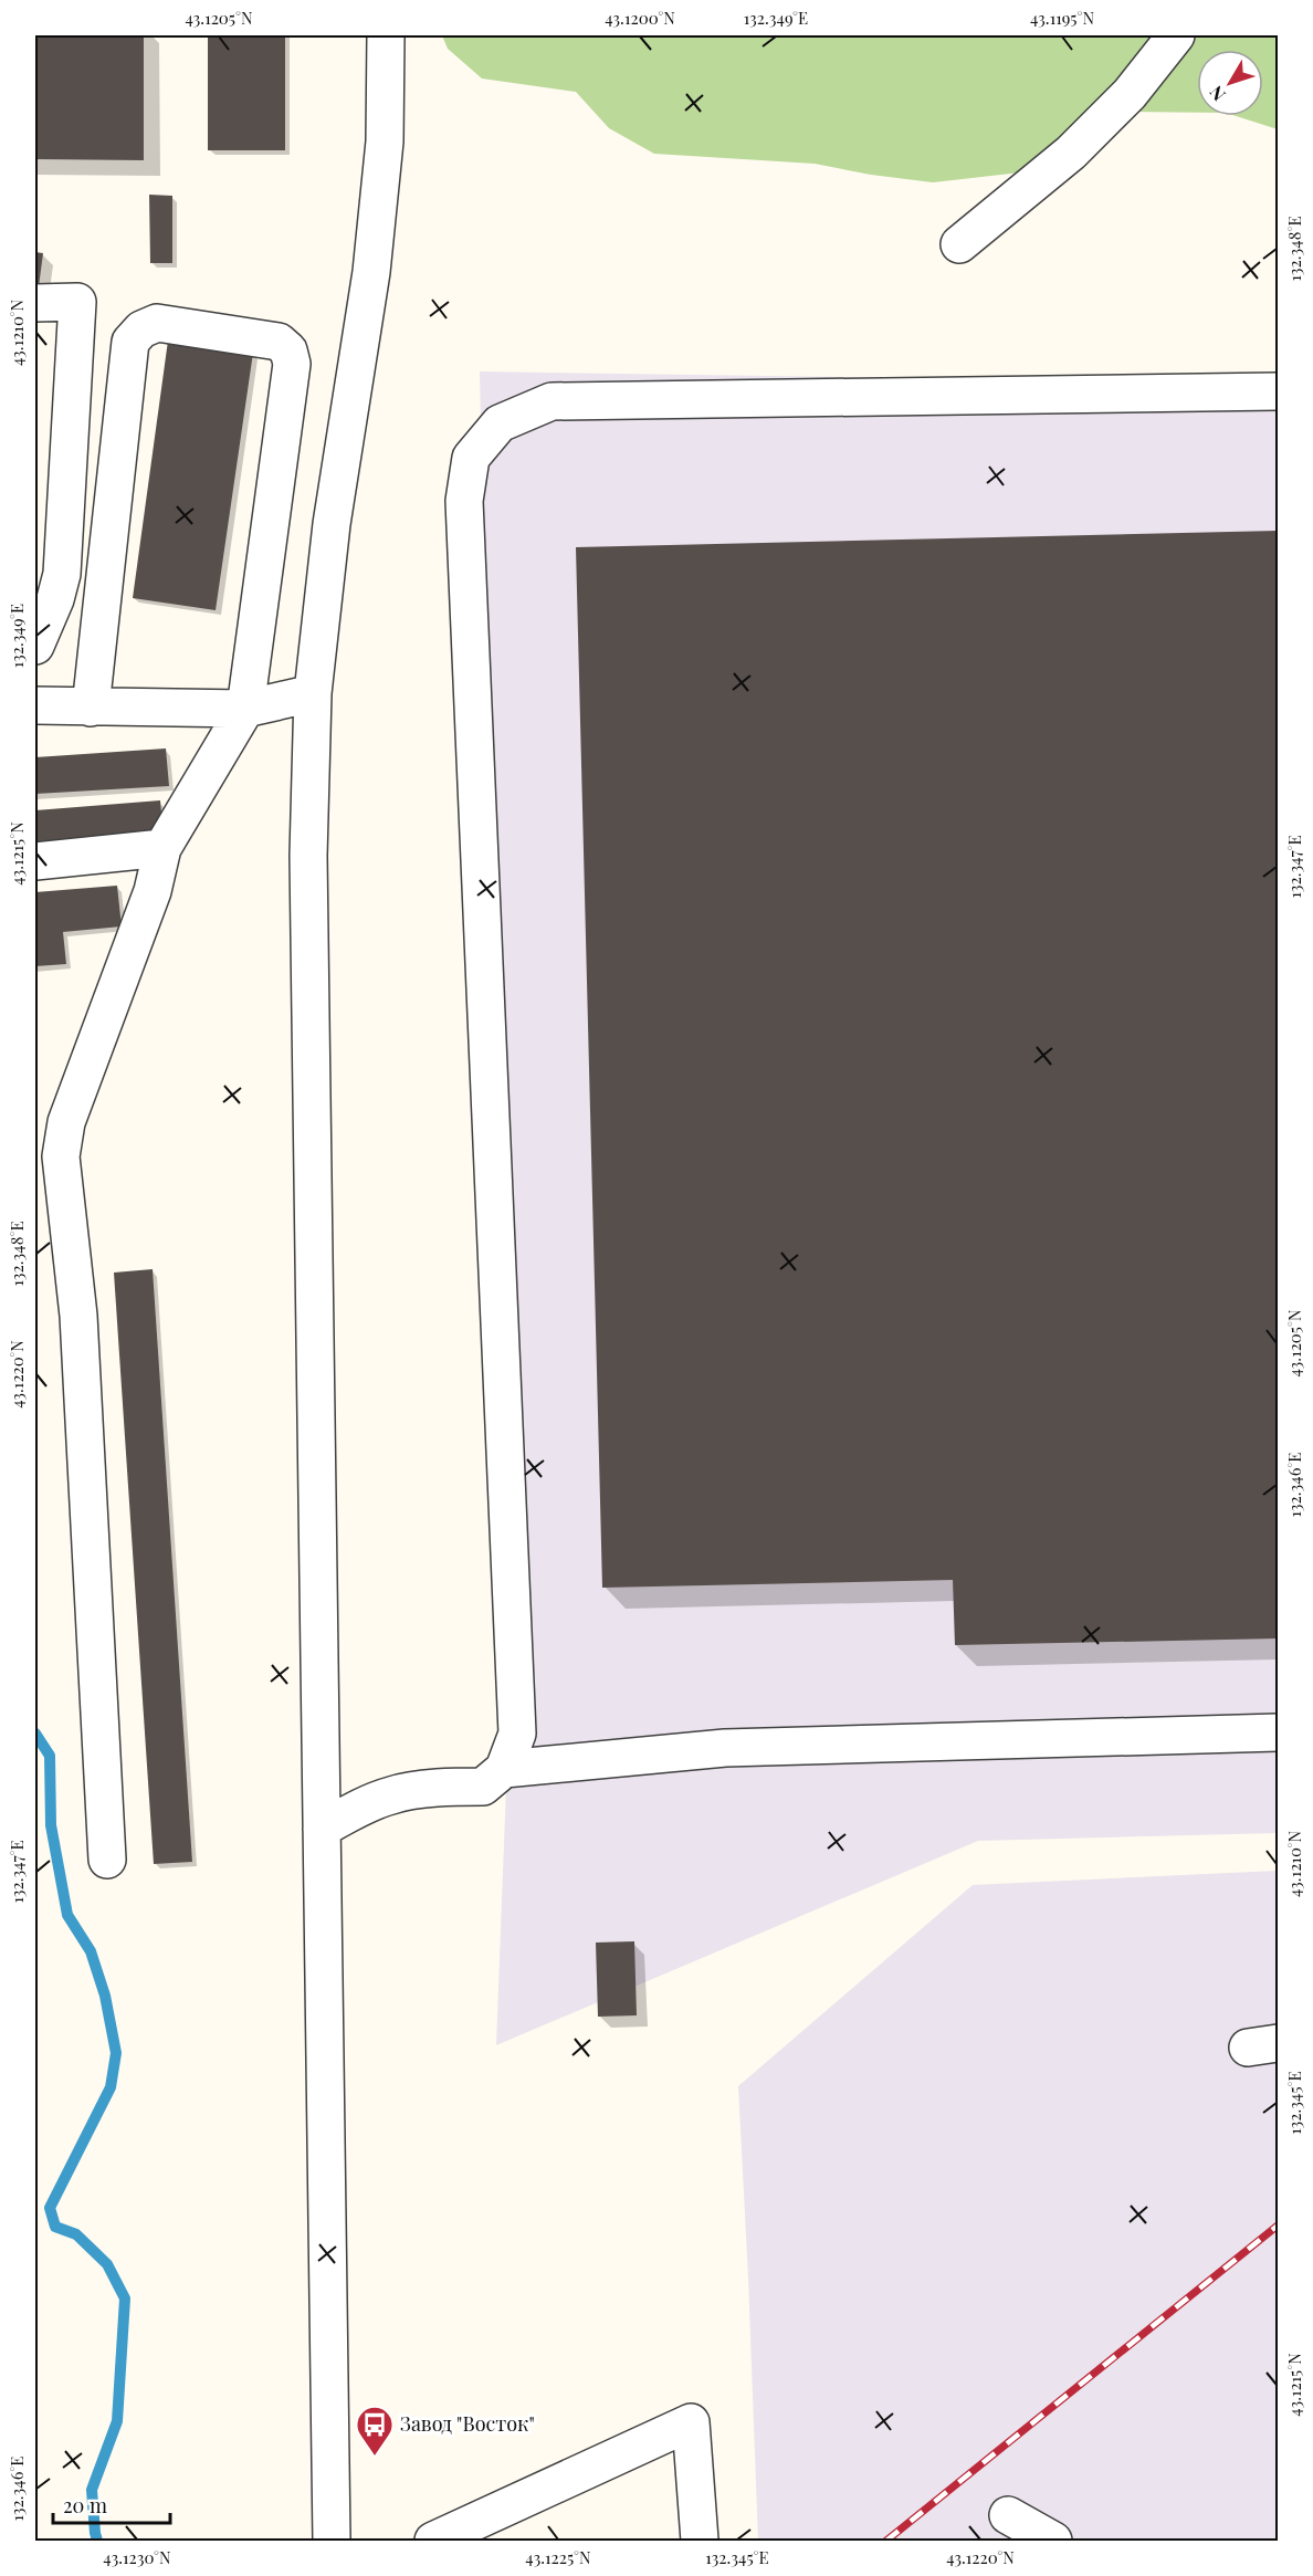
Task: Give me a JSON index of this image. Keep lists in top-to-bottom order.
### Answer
{
  "places": {
    "bus stop": ["Завод \"Восток\""]
  },
  "scale_bar": "20 m",
  "north": "bottom left",
  "coordinates": [
    "43.1205°N",
    "43.1200°N",
    "132.349°E",
    "43.1195°N",
    "132.348°E",
    "43.1210°N",
    "43.1215°N",
    "132.347°E",
    "43.1220°N",
    "132.346°E",
    "132.345°E",
    "43.1230°N",
    "43.1225°N"
  ]
}
